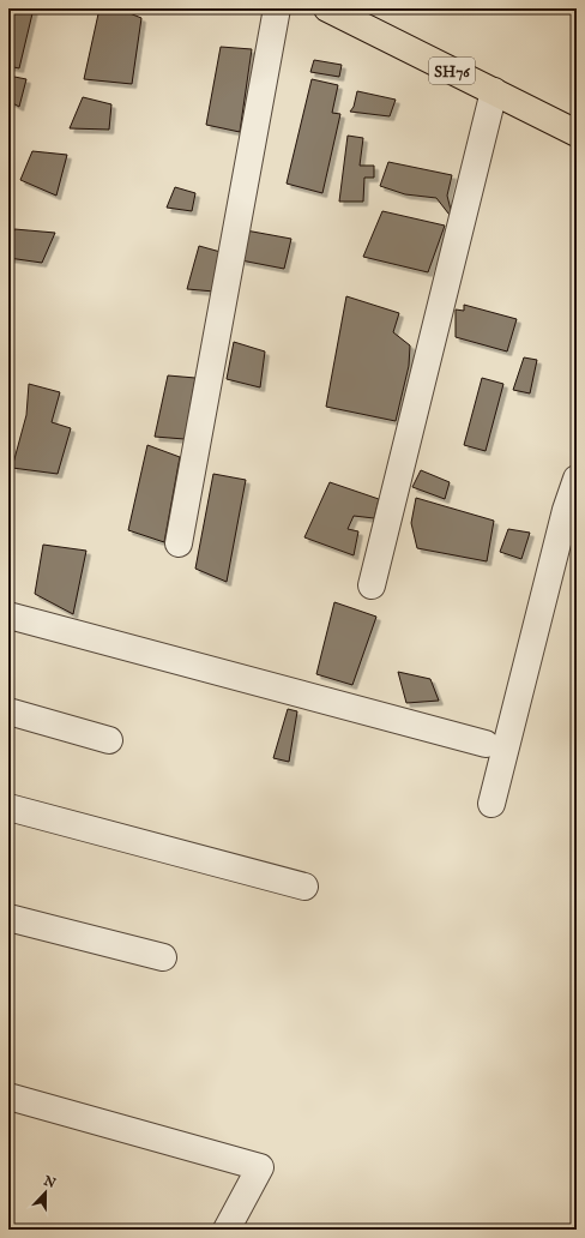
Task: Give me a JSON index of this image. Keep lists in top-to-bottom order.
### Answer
{
  "streets": {
    "main road": ["SH76"]
  },
  "north": "top"
}
